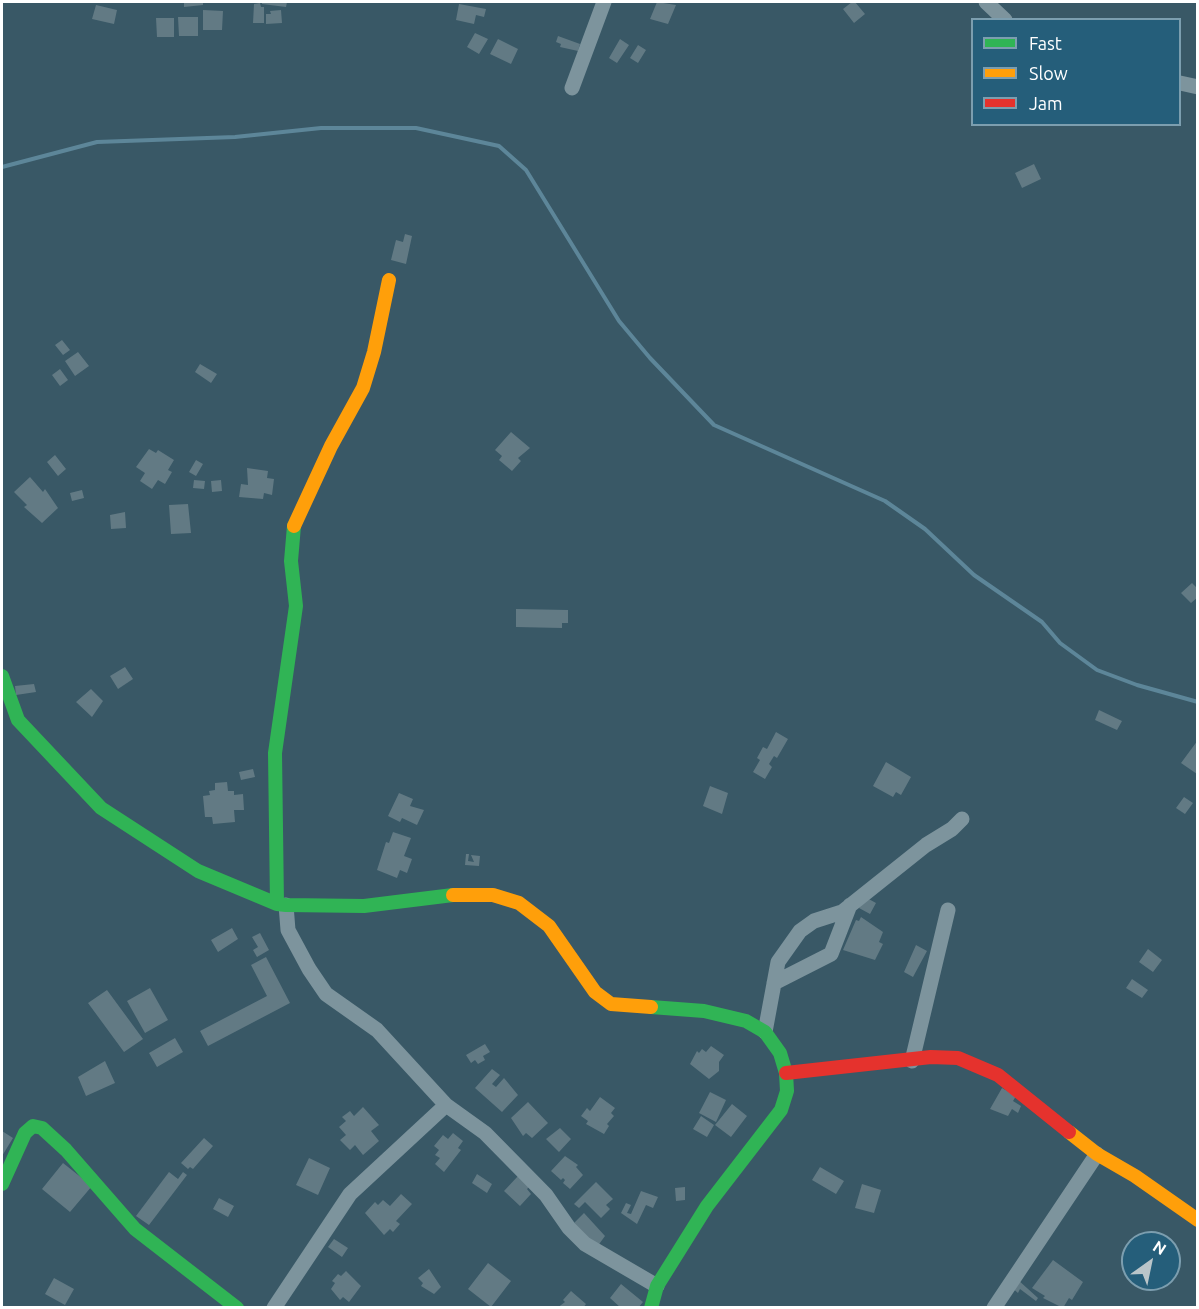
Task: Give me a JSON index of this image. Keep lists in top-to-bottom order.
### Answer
{
  "legend": ["Fast", "Slow", "Jam"],
  "north": "top right"
}
